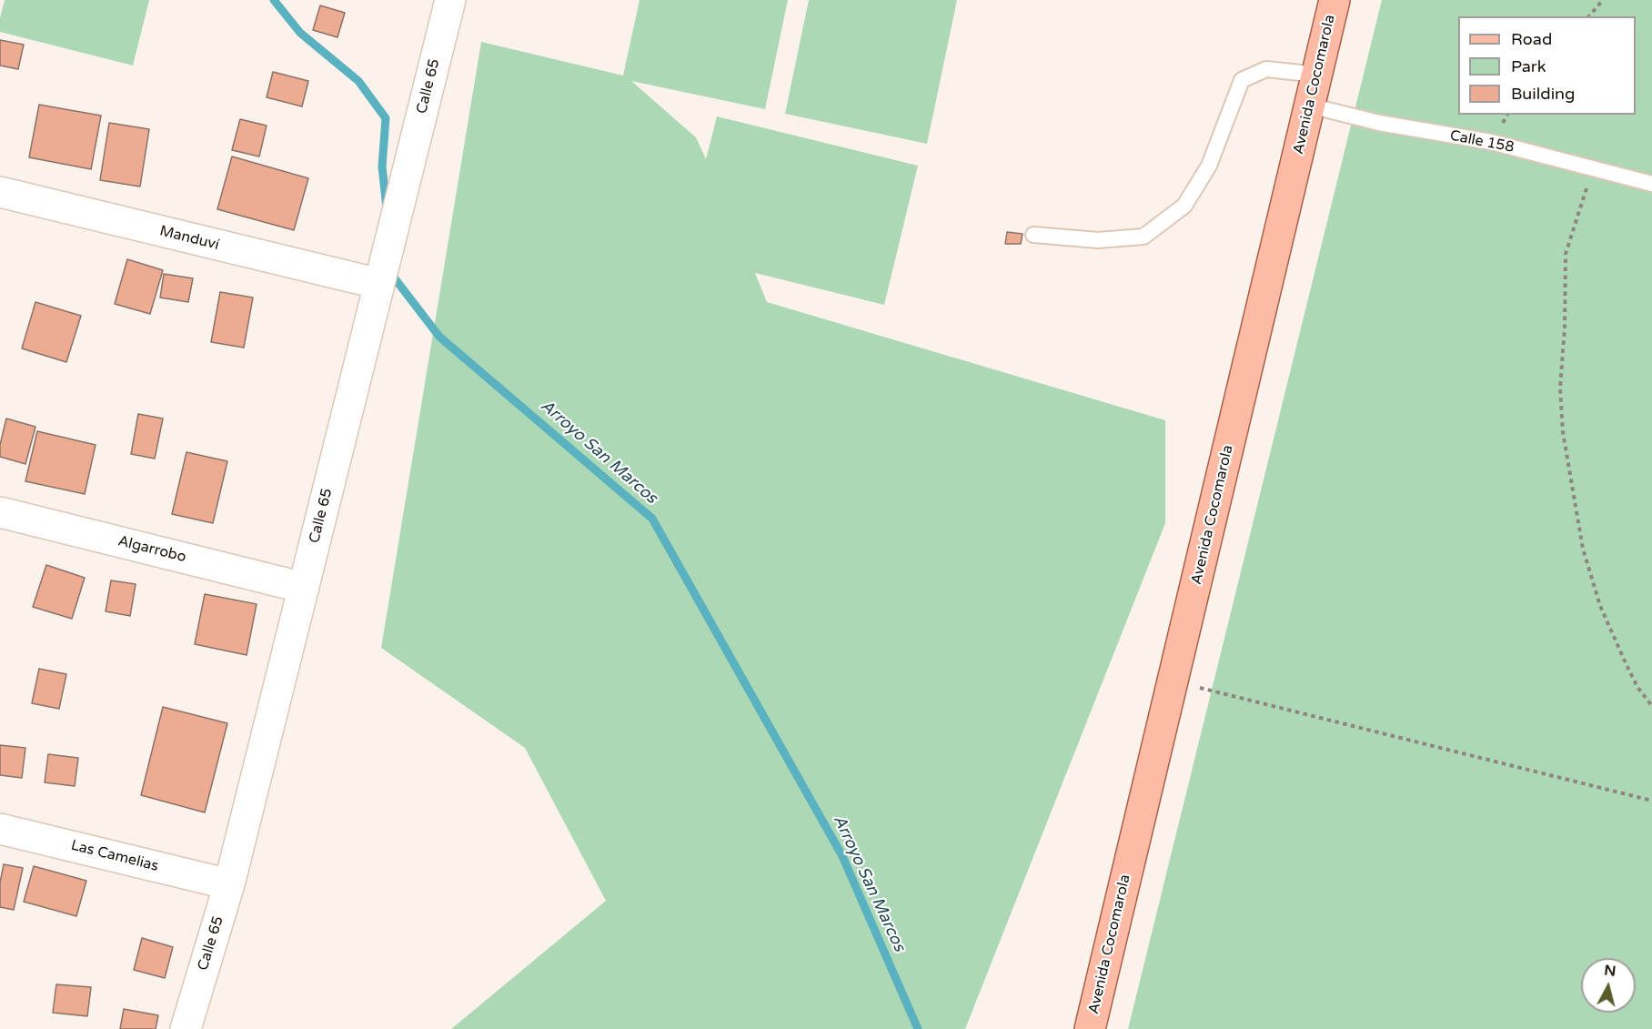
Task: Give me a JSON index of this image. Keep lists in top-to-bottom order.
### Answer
{
  "streets": {
    "main road": ["Avenida Cocomarola"],
    "street": [
      "Calle 65",
      "Manduví",
      "Algarrobo",
      "Las Camelias"
    ],
    "lane": ["Calle 158"]
  },
  "crossings": [
    ["Avenida Cocomarola", "Calle 158"],
    ["Calle 65", "Manduví"],
    ["Calle 65", "Algarrobo"],
    ["Calle 65", "Las Camelias"]
  ],
  "water": ["Arroyo San Marcos"],
  "legend": ["Road", "Park", "Building"],
  "north": "top"
}
